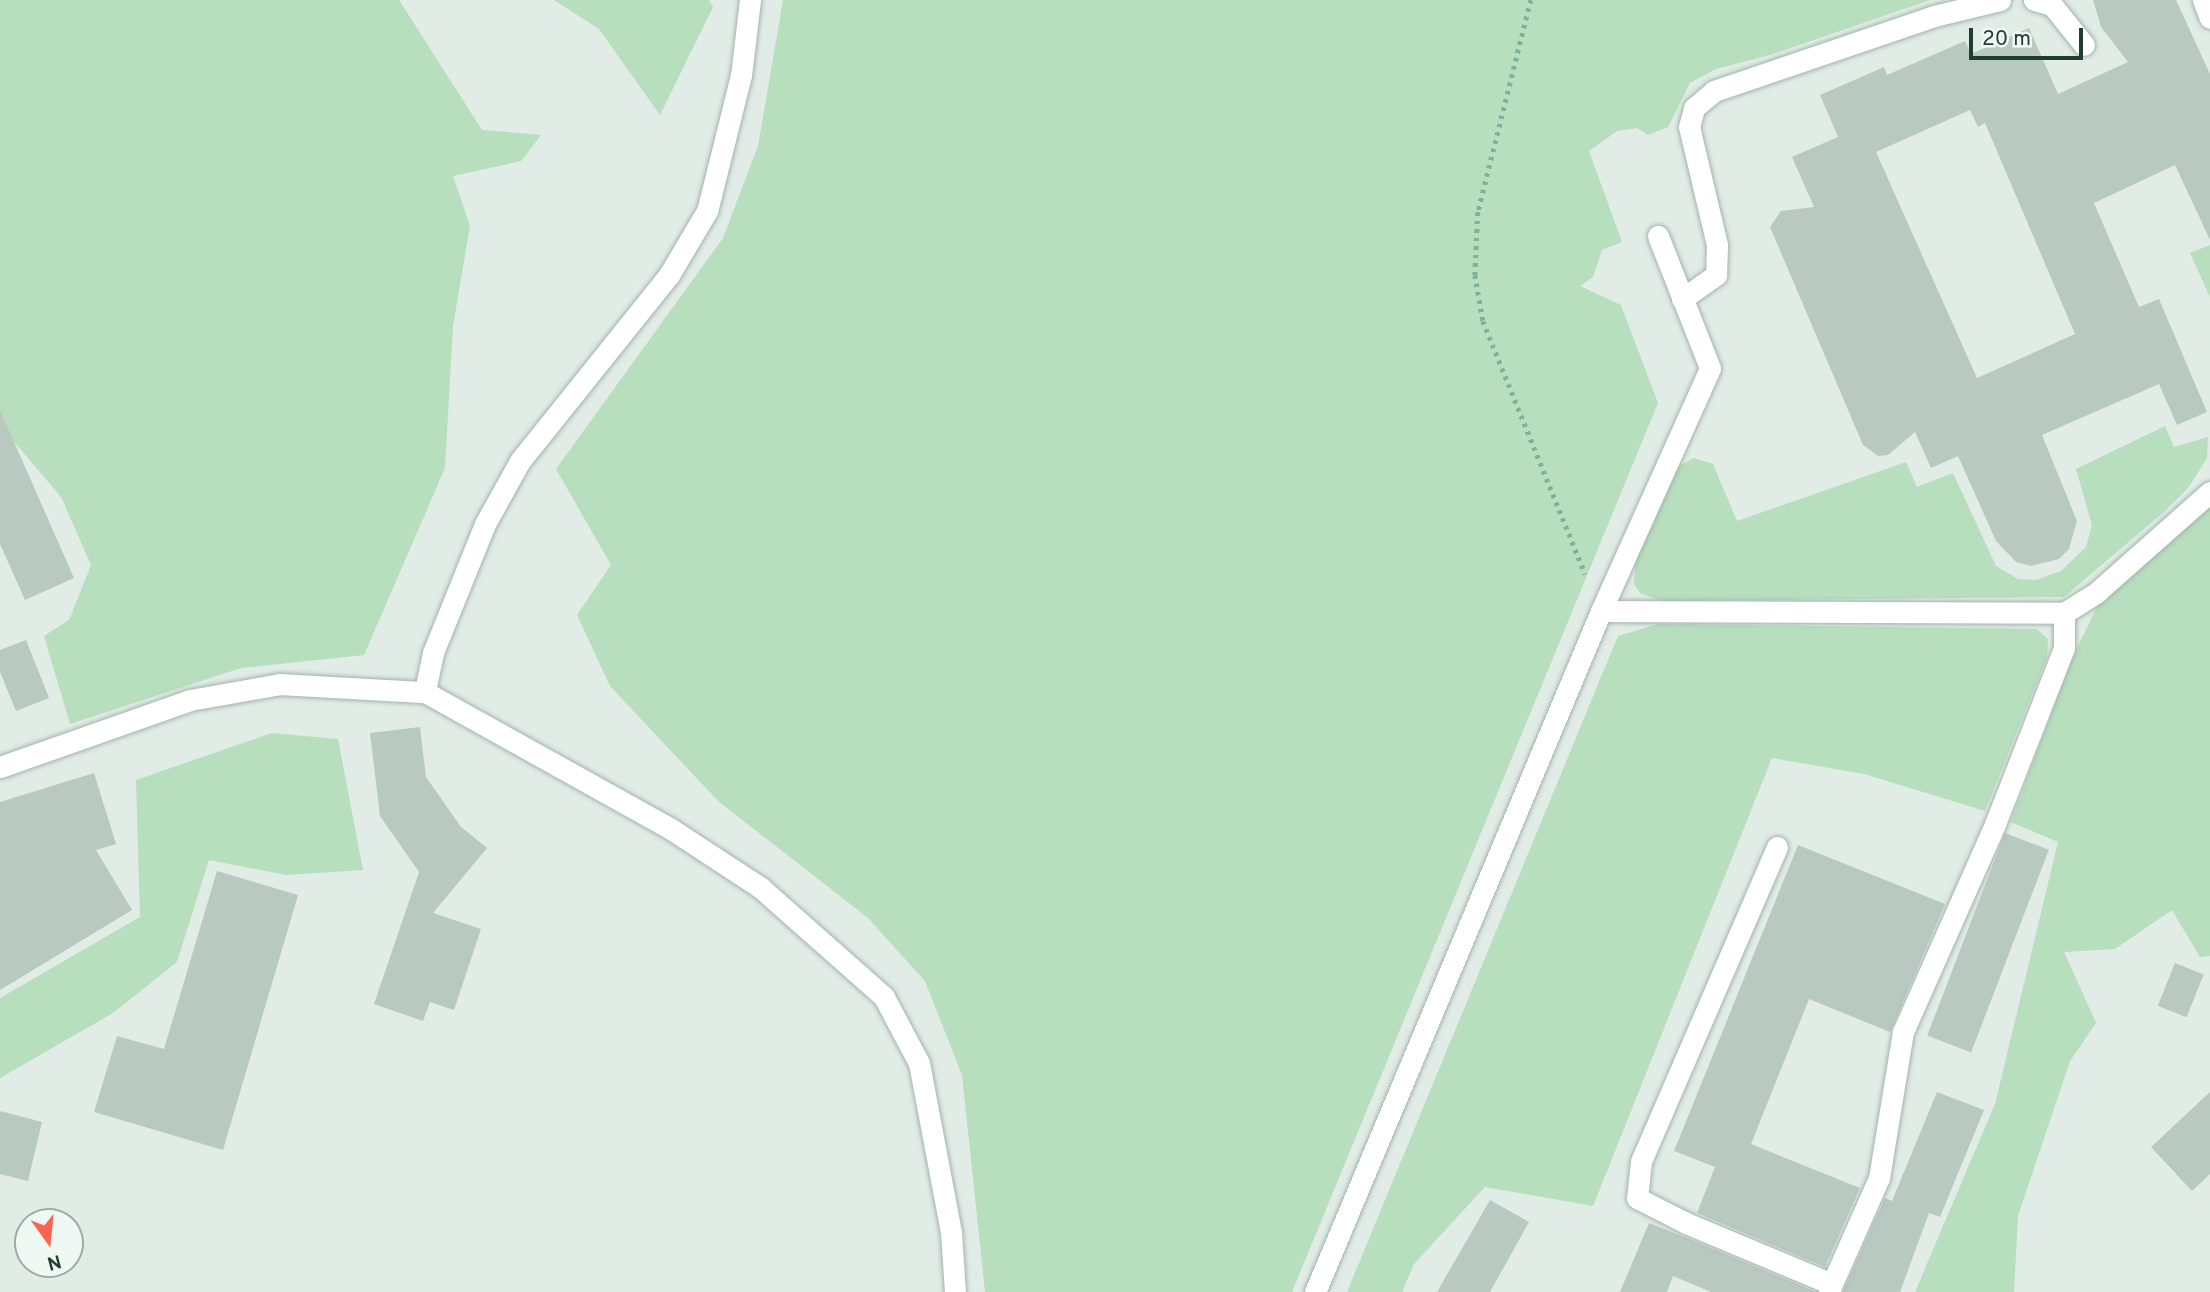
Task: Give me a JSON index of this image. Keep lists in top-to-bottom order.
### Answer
{
  "scale_bar": "20 m",
  "north": "bottom"
}
